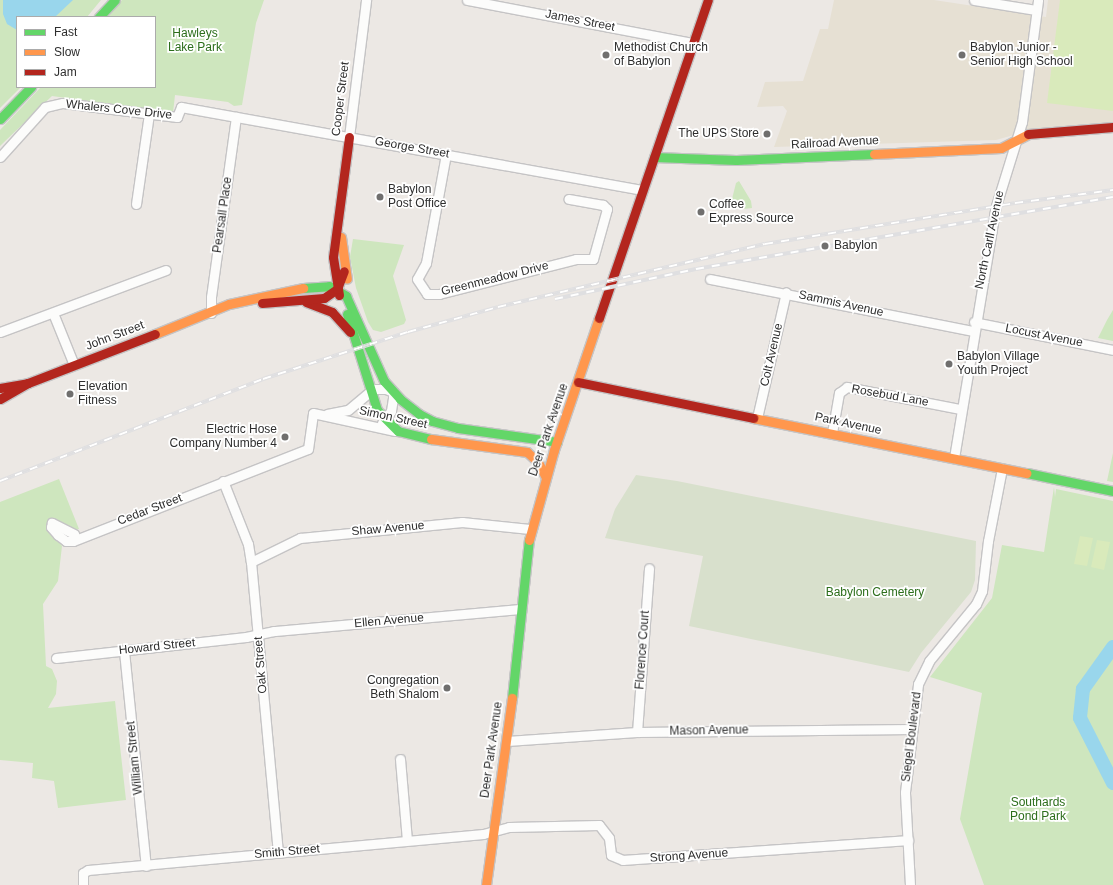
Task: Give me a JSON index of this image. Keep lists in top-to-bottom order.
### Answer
{
  "streets": {
    "main road": [
      "Cooper Street",
      "Railroad Avenue",
      "John Street",
      "Simon Street",
      "Park Avenue",
      "Deer Park Avenue"
    ],
    "street": [
      "James Street",
      "Whalers Cove Drive",
      "George Street",
      "Pearsall Place",
      "North Carll Avenue",
      "Greenmeadow Drive",
      "Sammis Avenue",
      "Locust Avenue",
      "Colt Avenue",
      "Rosebud Lane",
      "Cedar Street",
      "Shaw Avenue",
      "Ellen Avenue",
      "Howard Street",
      "Florence Court",
      "Oak Street",
      "Mason Avenue",
      "Siegel Boulevard",
      "William Street",
      "Smith Street",
      "Strong Avenue"
    ]
  },
  "crossings": [
    ["James Street", "Deer Park Avenue"],
    ["Cooper Street", "George Street"],
    ["Cooper Street", "John Street"],
    ["Cooper Street", "Simon Street"],
    ["Whalers Cove Drive", "George Street"],
    ["Railroad Avenue", "North Carll Avenue"],
    ["Railroad Avenue", "Deer Park Avenue"],
    ["George Street", "Pearsall Place"],
    ["George Street", "Greenmeadow Drive"],
    ["George Street", "Deer Park Avenue"],
    ["Pearsall Place", "John Street"],
    ["North Carll Avenue", "Sammis Avenue"],
    ["North Carll Avenue", "Locust Avenue"],
    ["North Carll Avenue", "Rosebud Lane"],
    ["North Carll Avenue", "Park Avenue"],
    ["Sammis Avenue", "Locust Avenue"],
    ["Sammis Avenue", "Colt Avenue"],
    ["Colt Avenue", "Park Avenue"],
    ["Rosebud Lane", "Park Avenue"],
    ["Simon Street", "Deer Park Avenue"],
    ["Simon Street", "Cedar Street"],
    ["Simon Street", "Oak Street"],
    ["Park Avenue", "Deer Park Avenue"],
    ["Park Avenue", "Siegel Boulevard"],
    ["Deer Park Avenue", "Shaw Avenue"],
    ["Deer Park Avenue", "Ellen Avenue"],
    ["Deer Park Avenue", "Mason Avenue"],
    ["Deer Park Avenue", "Smith Street"],
    ["Deer Park Avenue", "Strong Avenue"],
    ["Cedar Street", "Oak Street"],
    ["Shaw Avenue", "Oak Street"],
    ["Ellen Avenue", "Howard Street"],
    ["Ellen Avenue", "Oak Street"],
    ["Howard Street", "Oak Street"],
    ["Howard Street", "William Street"],
    ["Florence Court", "Mason Avenue"],
    ["Oak Street", "Smith Street"],
    ["Mason Avenue", "Siegel Boulevard"],
    ["Siegel Boulevard", "Strong Avenue"],
    ["William Street", "Smith Street"],
    ["Smith Street", "Strong Avenue"]
  ],
  "parks": ["Hawleys Lake Park", "Babylon Cemetery", "Southards Pond Park"],
  "places": [
    "Methodist Church of Babylon",
    "Babylon Junior - Senior High School",
    "The UPS Store",
    "Babylon Post Office",
    "Coffee Express Source",
    "Babylon",
    "Babylon Village Youth Project",
    "Elevation Fitness",
    "Electric Hose Company Number 4",
    "Congregation Beth Shalom"
  ],
  "legend": ["Fast", "Slow", "Jam"]
}
